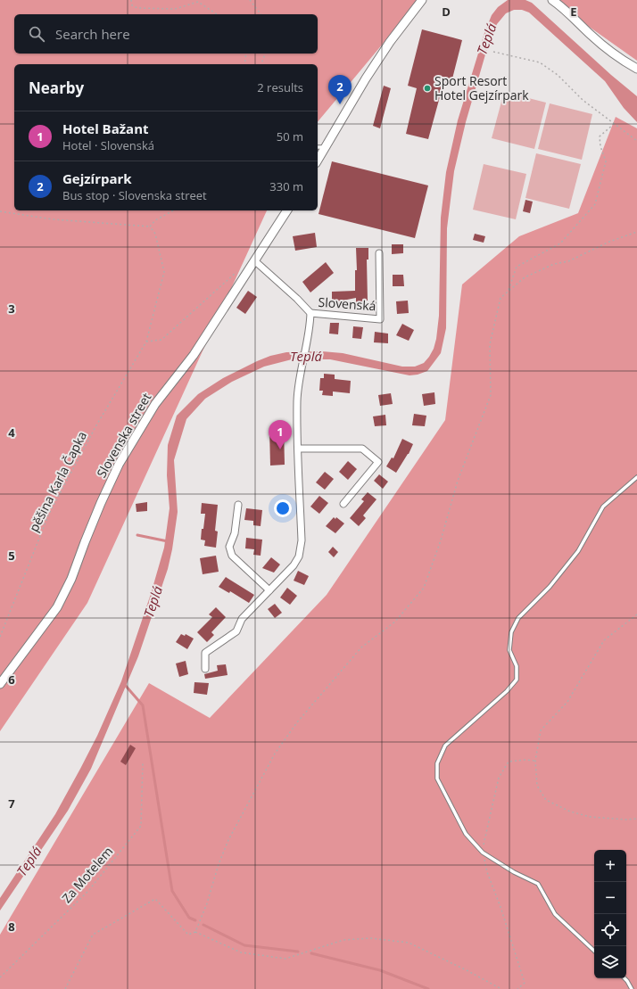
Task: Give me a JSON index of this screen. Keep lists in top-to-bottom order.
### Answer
{
  "streets": {
    "street": ["Slovenská", "Slovenska street"],
    "path": ["pěšina Karla Čapka", "Za Motelem"]
  },
  "crossings": [
    ["Slovenská", "Slovenska street"]
  ],
  "water": ["Teplá"],
  "places": ["Sport Resort Hotel Gejzírpark"],
  "page": {
    "search": "Search here",
    "heading": ["Nearby", "2 results"],
    "pins": ["2", "1"],
    "list": [
      {
        "mark": "1",
        "name": "Hotel Bažant",
        "note": "Hotel · Slovenská",
        "value": "50 m"
      },
      {
        "mark": "2",
        "name": "Gejzírpark",
        "note": "Bus stop · Slovenska street",
        "value": "330 m"
      }
    ],
    "map_buttons": ["+", "−"]
  },
  "grid": {
    "columns": ["D", "E"],
    "rows": [
      "3",
      "4",
      "5",
      "6",
      "7",
      "8"
    ]
  }
}
